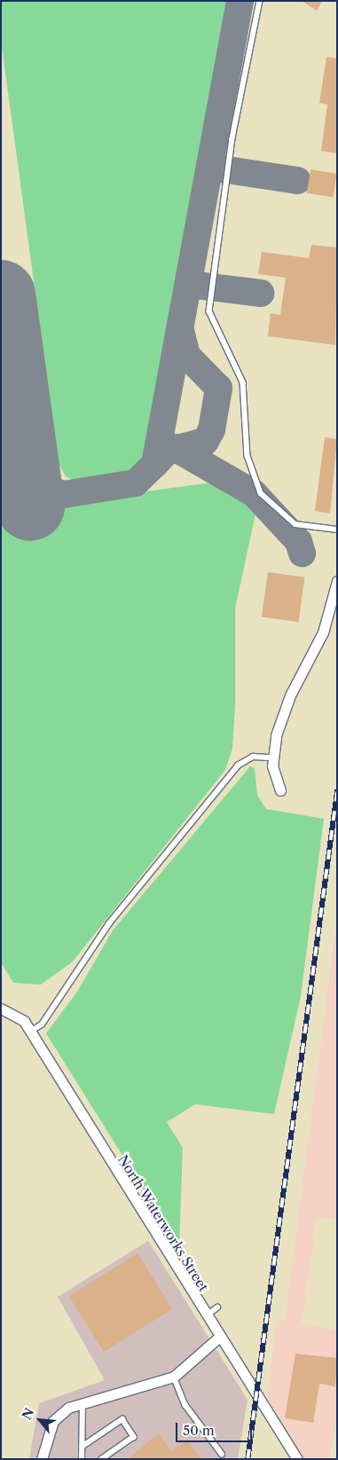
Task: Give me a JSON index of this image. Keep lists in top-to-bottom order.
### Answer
{
  "streets": {
    "street": ["North Waterworks Street"]
  },
  "scale_bar": "50 m",
  "north": "top left"
}
